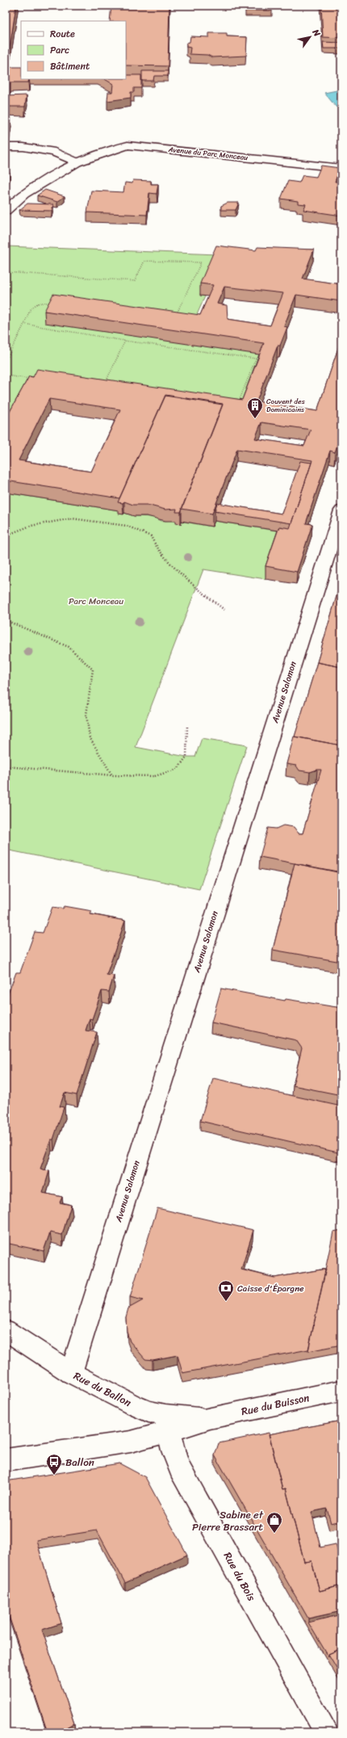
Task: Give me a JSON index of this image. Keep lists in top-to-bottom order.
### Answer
{
  "streets": {
    "street": [
      "Avenue du Parc Monceau",
      "Avenue Salomon",
      "Rue du Ballon",
      "Rue du Buisson",
      "Rue du Bois"
    ]
  },
  "crossings": [
    ["Avenue Salomon", "Rue du Ballon"],
    ["Rue du Ballon", "Rue du Buisson"],
    ["Rue du Ballon", "Rue du Bois"],
    ["Rue du Buisson", "Rue du Bois"]
  ],
  "parks": ["Parc Monceau"],
  "places": {
    "building": ["Couvent des Dominicains"],
    "bank": ["Caisse d'Épargne"],
    "bus stop": ["Ballon"],
    "shop": ["Sabine et Pierre Brassart"]
  },
  "legend": ["Route", "Parc", "Bâtiment"],
  "north": "top right"
}
